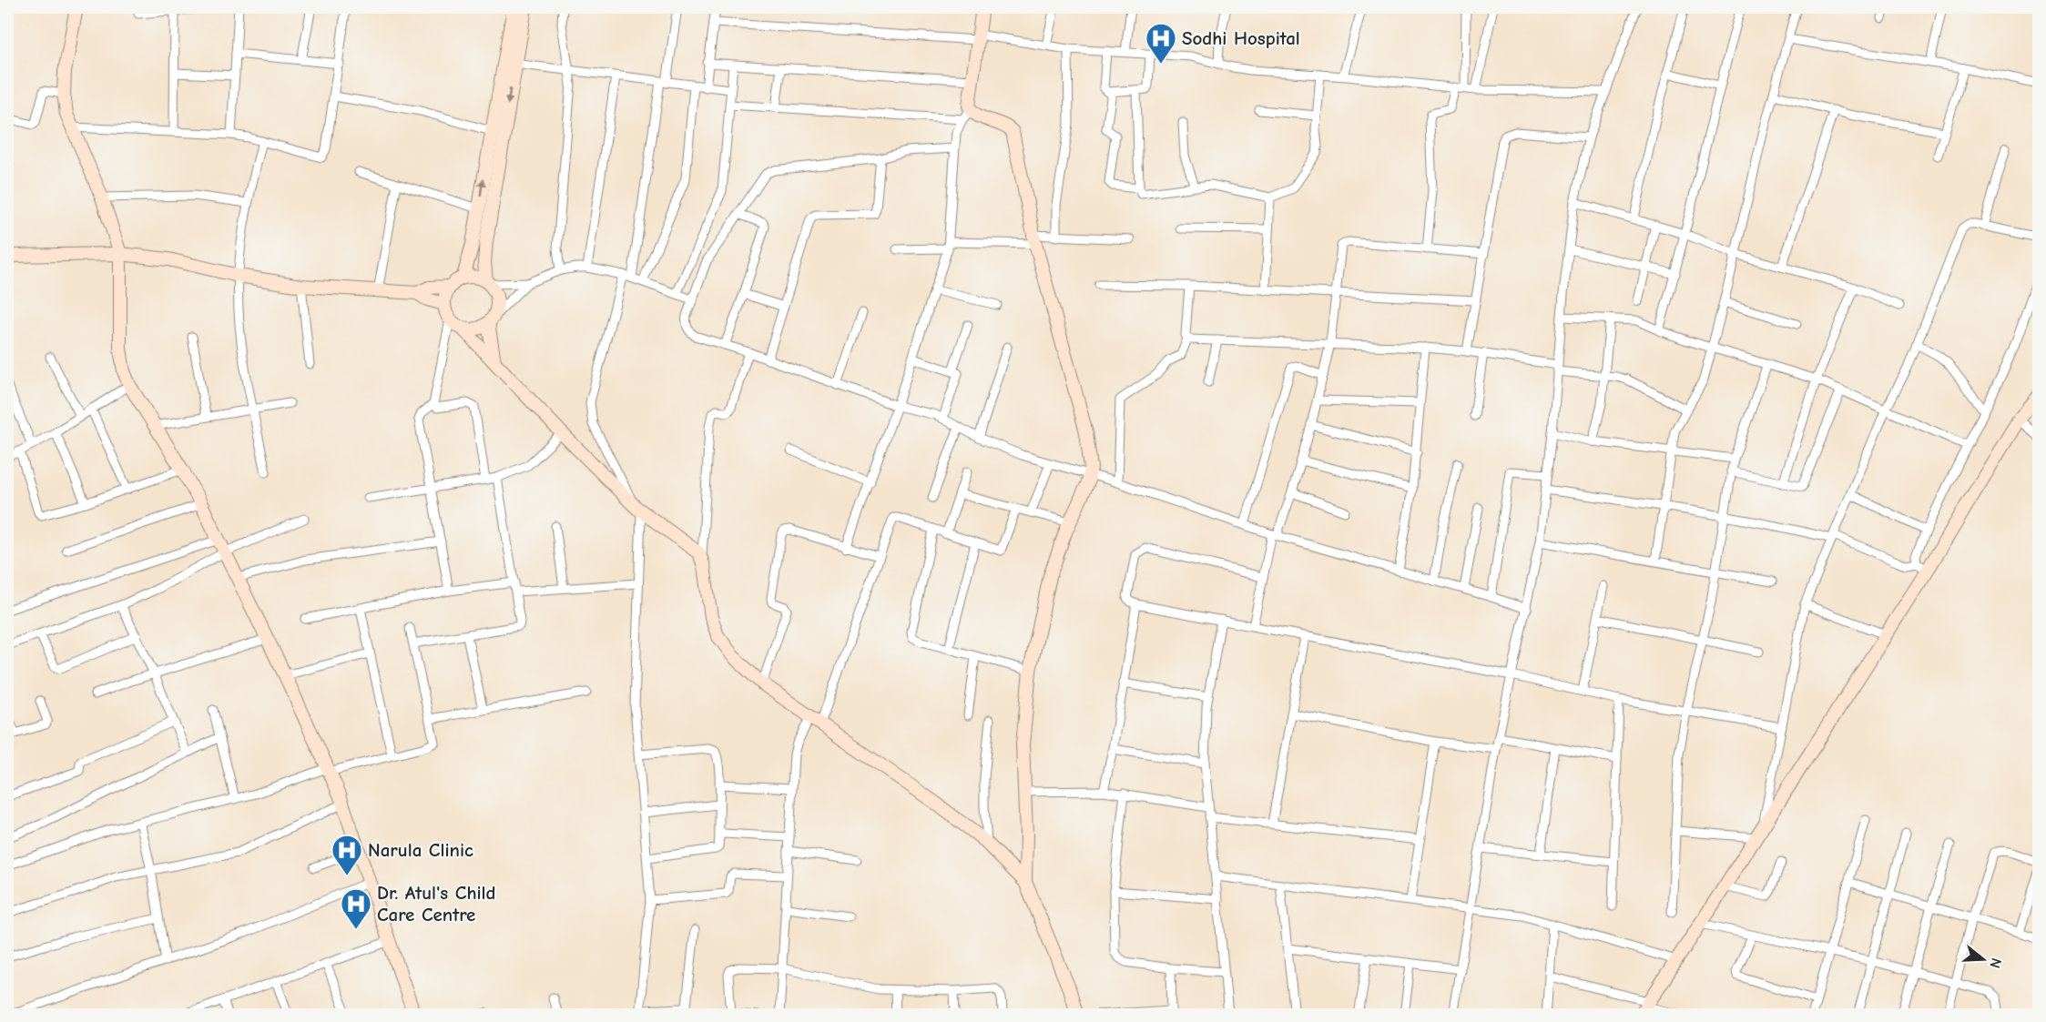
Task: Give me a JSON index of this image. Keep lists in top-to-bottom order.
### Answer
{
  "places": {
    "hospital": ["Sodhi Hospital", "Narula Clinic", "Dr. Atul's Child Care Centre"]
  },
  "north": "right"
}
